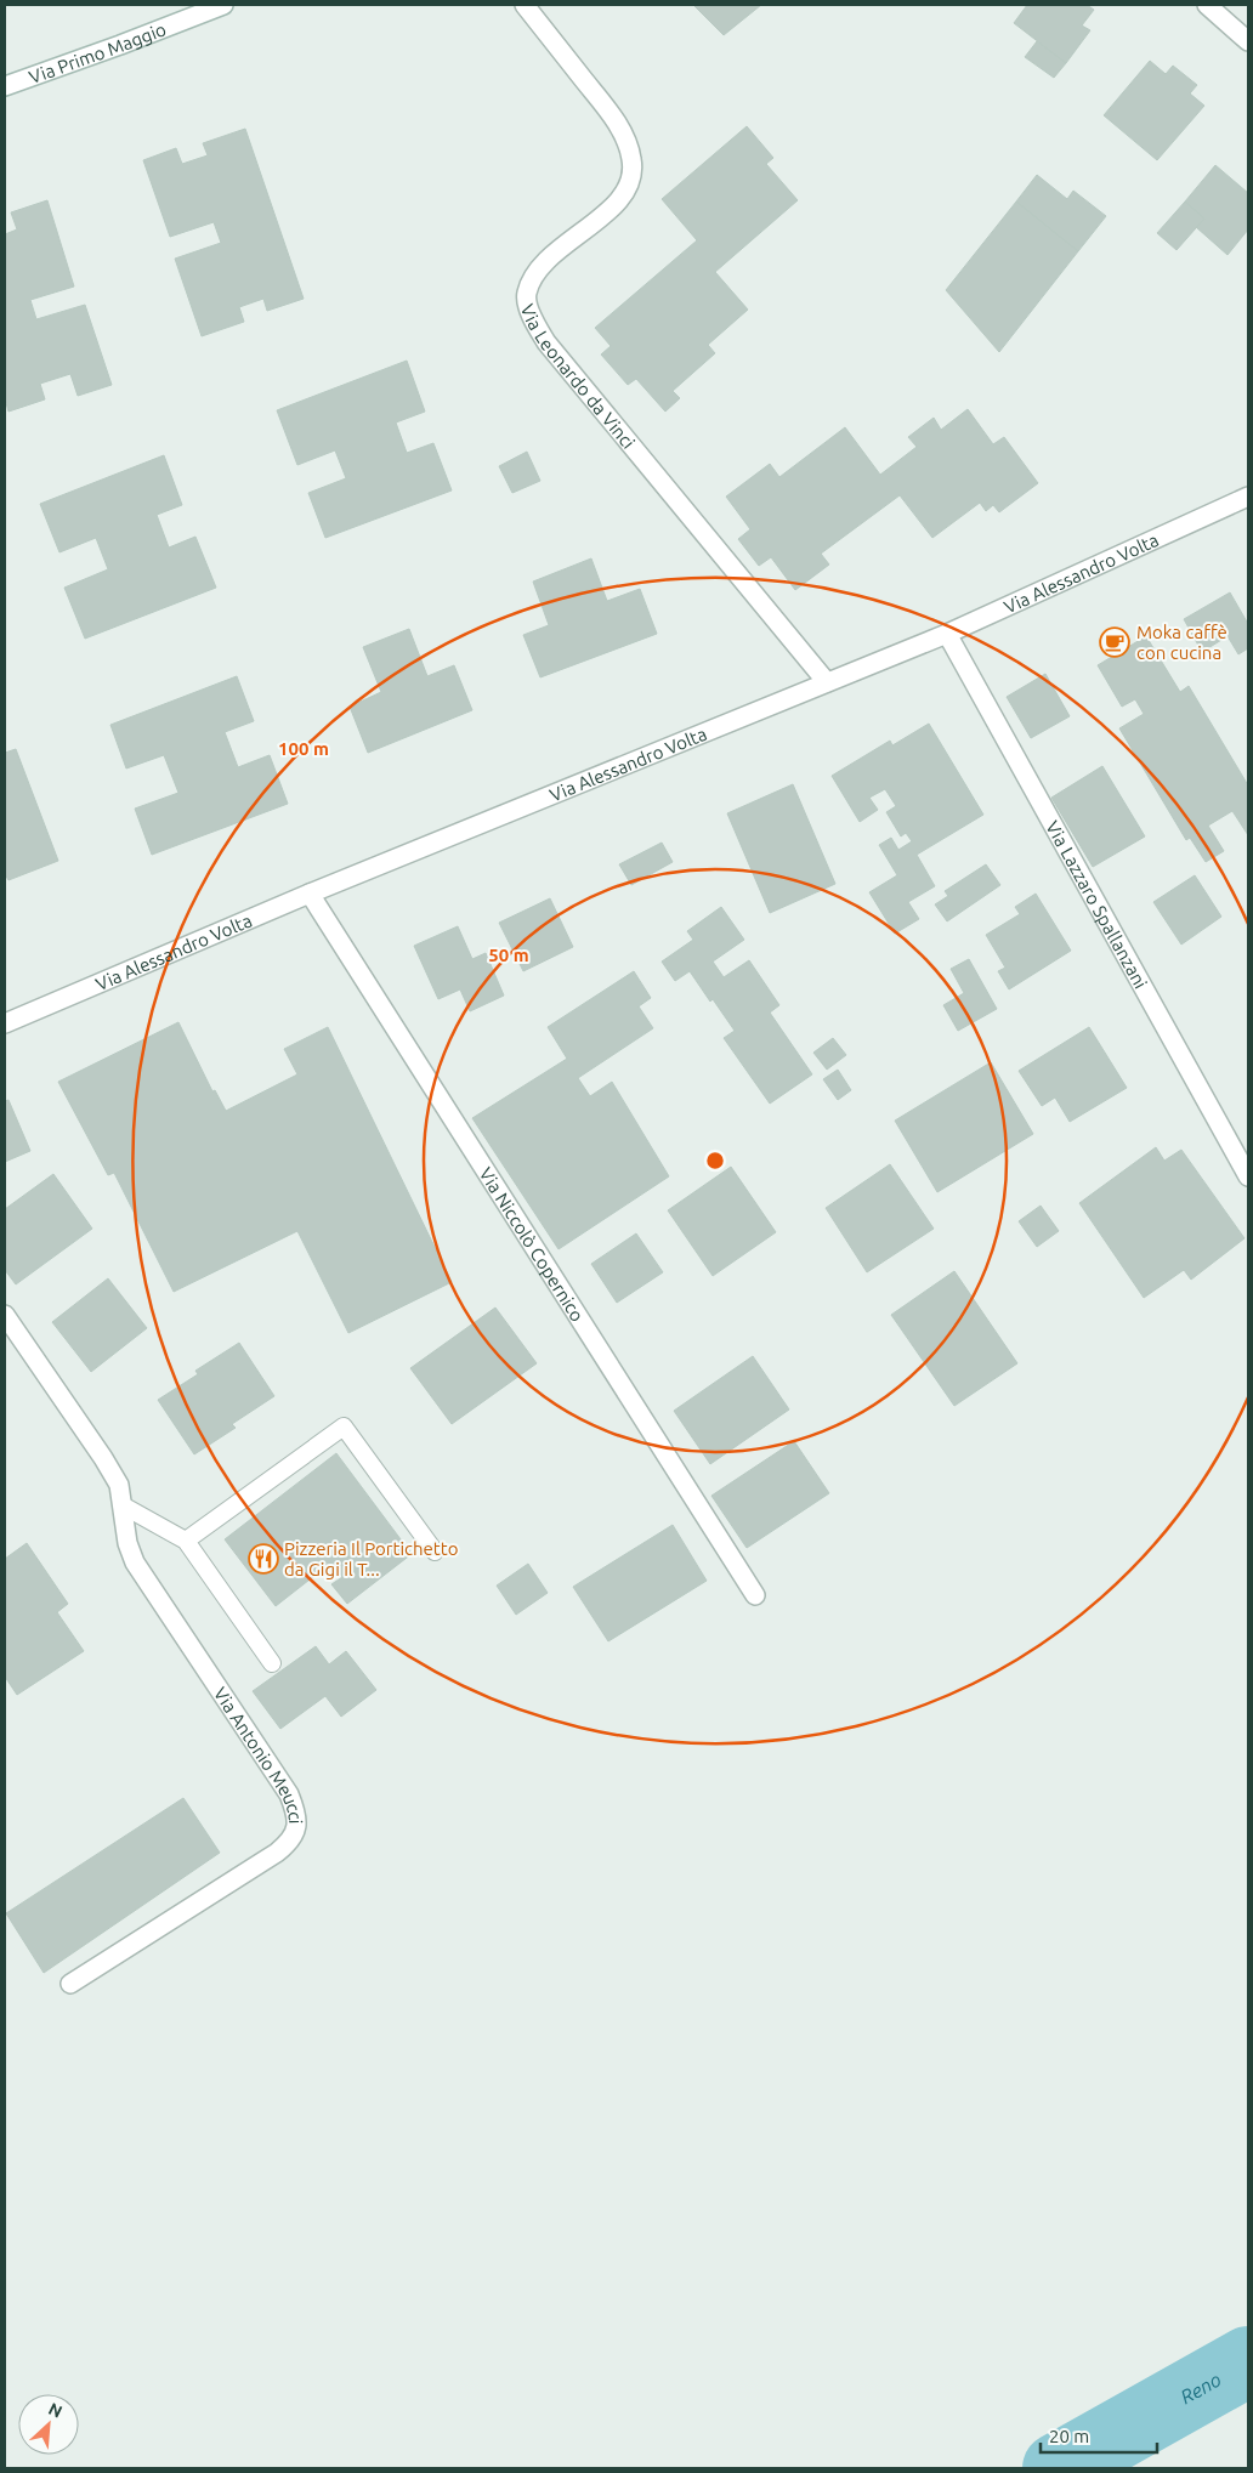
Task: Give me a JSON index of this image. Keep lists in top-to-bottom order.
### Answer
{
  "streets": {
    "street": [
      "Via Primo Maggio",
      "Via Leonardo da Vinci",
      "Via Alessandro Volta",
      "Via Lazzaro Spallanzani",
      "Via Niccolò Copernico",
      "Via Antonio Meucci"
    ]
  },
  "crossings": [
    ["Via Leonardo da Vinci", "Via Alessandro Volta"],
    ["Via Alessandro Volta", "Via Lazzaro Spallanzani"],
    ["Via Alessandro Volta", "Via Niccolò Copernico"]
  ],
  "water": ["Reno"],
  "places": {
    "cafe": ["Moka caffè con cucina"],
    "restaurant": ["Pizzeria Il Portichetto da Gigi il T..."]
  },
  "scale_bar": "20 m",
  "north": "top right",
  "rings": ["100 m", "50 m"]
}
